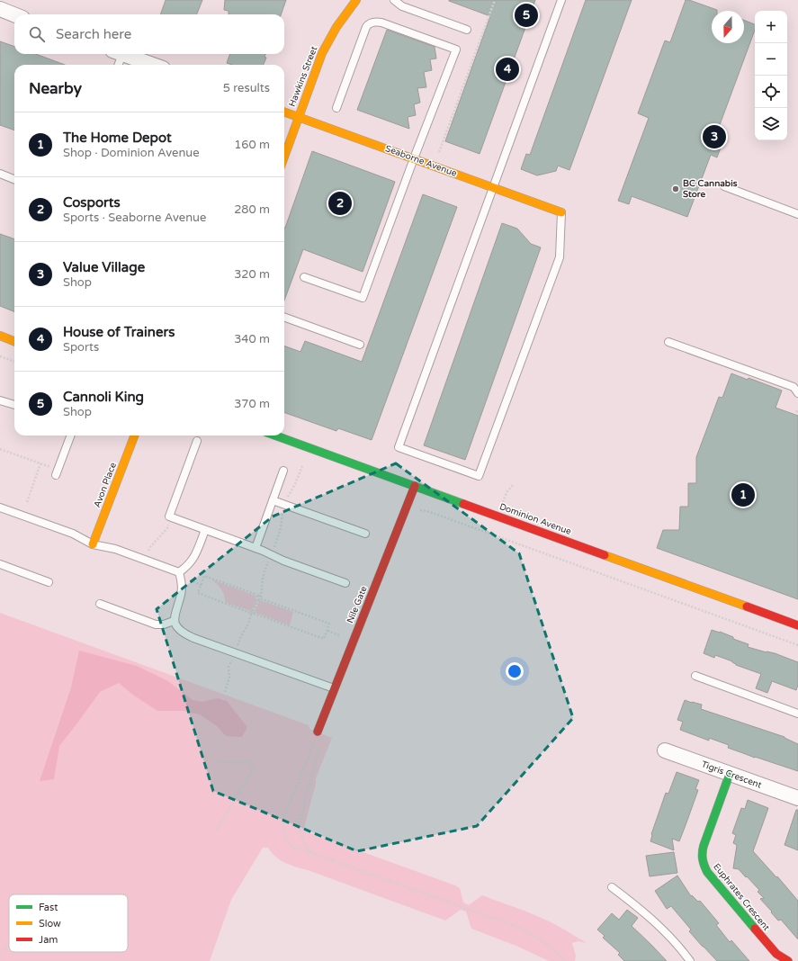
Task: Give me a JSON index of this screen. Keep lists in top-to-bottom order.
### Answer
{
  "streets": {
    "street": [
      "Hawkins Street",
      "Seaborne Avenue",
      "Avon Place",
      "Dominion Avenue",
      "Nile Gate",
      "Tigris Crescent",
      "Euphrates Crescent"
    ]
  },
  "crossings": [
    ["Hawkins Street", "Seaborne Avenue"],
    ["Dominion Avenue", "Nile Gate"],
    ["Tigris Crescent", "Euphrates Crescent"]
  ],
  "places": ["BC Cannabis Store"],
  "legend": ["Fast", "Slow", "Jam"],
  "north": "bottom",
  "page": {
    "pins": [
      "5",
      "4",
      "3",
      "2",
      "1"
    ],
    "map_buttons": ["+", "−"],
    "search": "Search here",
    "heading": ["Nearby", "5 results"],
    "list": [
      {
        "mark": "1",
        "name": "The Home Depot",
        "note": "Shop · Dominion Avenue",
        "value": "160 m"
      },
      {
        "mark": "2",
        "name": "Cosports",
        "note": "Sports · Seaborne Avenue",
        "value": "280 m"
      },
      {
        "mark": "3",
        "name": "Value Village",
        "note": "Shop",
        "value": "320 m"
      },
      {
        "mark": "4",
        "name": "House of Trainers",
        "note": "Sports",
        "value": "340 m"
      },
      {
        "mark": "5",
        "name": "Cannoli King",
        "note": "Shop",
        "value": "370 m"
      }
    ]
  }
}
